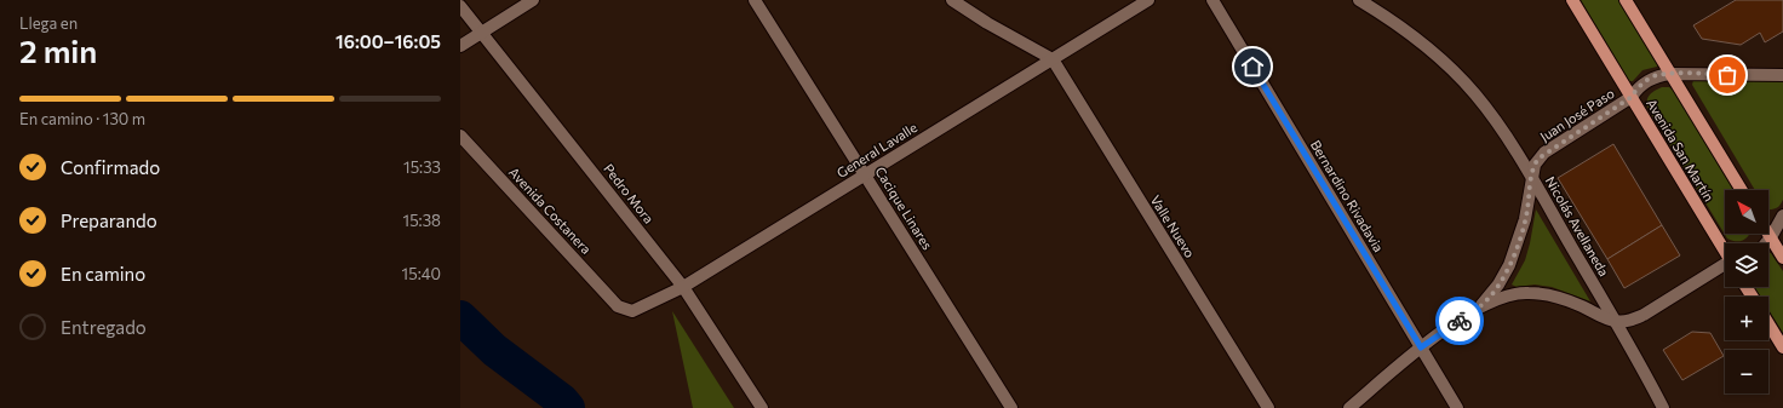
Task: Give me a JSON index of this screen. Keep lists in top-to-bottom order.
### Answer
{
  "streets": {
    "main road": ["Avenida San Martín"],
    "street": [
      "Juan José Paso",
      "General Lavalle",
      "Pedro Mora",
      "Bernardino Rivadavia",
      "Cacique Linares",
      "Avenida Costanera",
      "Valle Nuevo",
      "Nicolás Avellaneda"
    ]
  },
  "crossings": [
    ["Juan José Paso", "Avenida San Martín"],
    ["Juan José Paso", "Bernardino Rivadavia"],
    ["Juan José Paso", "Nicolás Avellaneda"],
    ["General Lavalle", "Pedro Mora"],
    ["General Lavalle", "Cacique Linares"],
    ["General Lavalle", "Avenida Costanera"],
    ["General Lavalle", "Valle Nuevo"]
  ],
  "north": "top left",
  "page": {
    "heading": ["2 min", "Llega en", "16:00–16:05"],
    "bar": "En camino · 130 m",
    "list": [
      ["Confirmado", "15:33"],
      ["Preparando", "15:38"],
      ["En camino", "15:40"],
      "Entregado"
    ],
    "map_buttons": ["+", "−"]
  }
}
